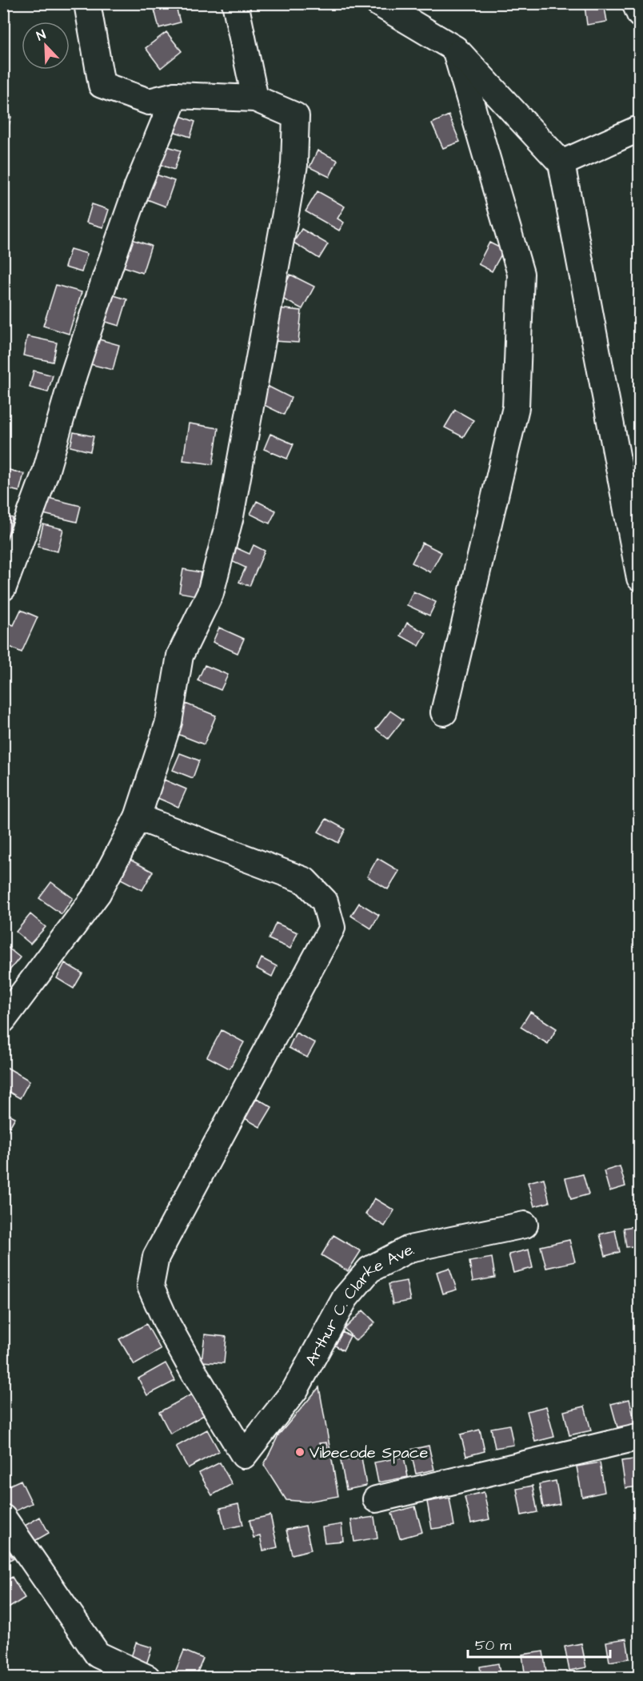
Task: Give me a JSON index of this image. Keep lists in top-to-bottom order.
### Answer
{
  "streets": {
    "street": ["Arthur C. Clarke Ave."]
  },
  "places": ["Vibecode Space"],
  "scale_bar": "50 m",
  "north": "top left"
}
